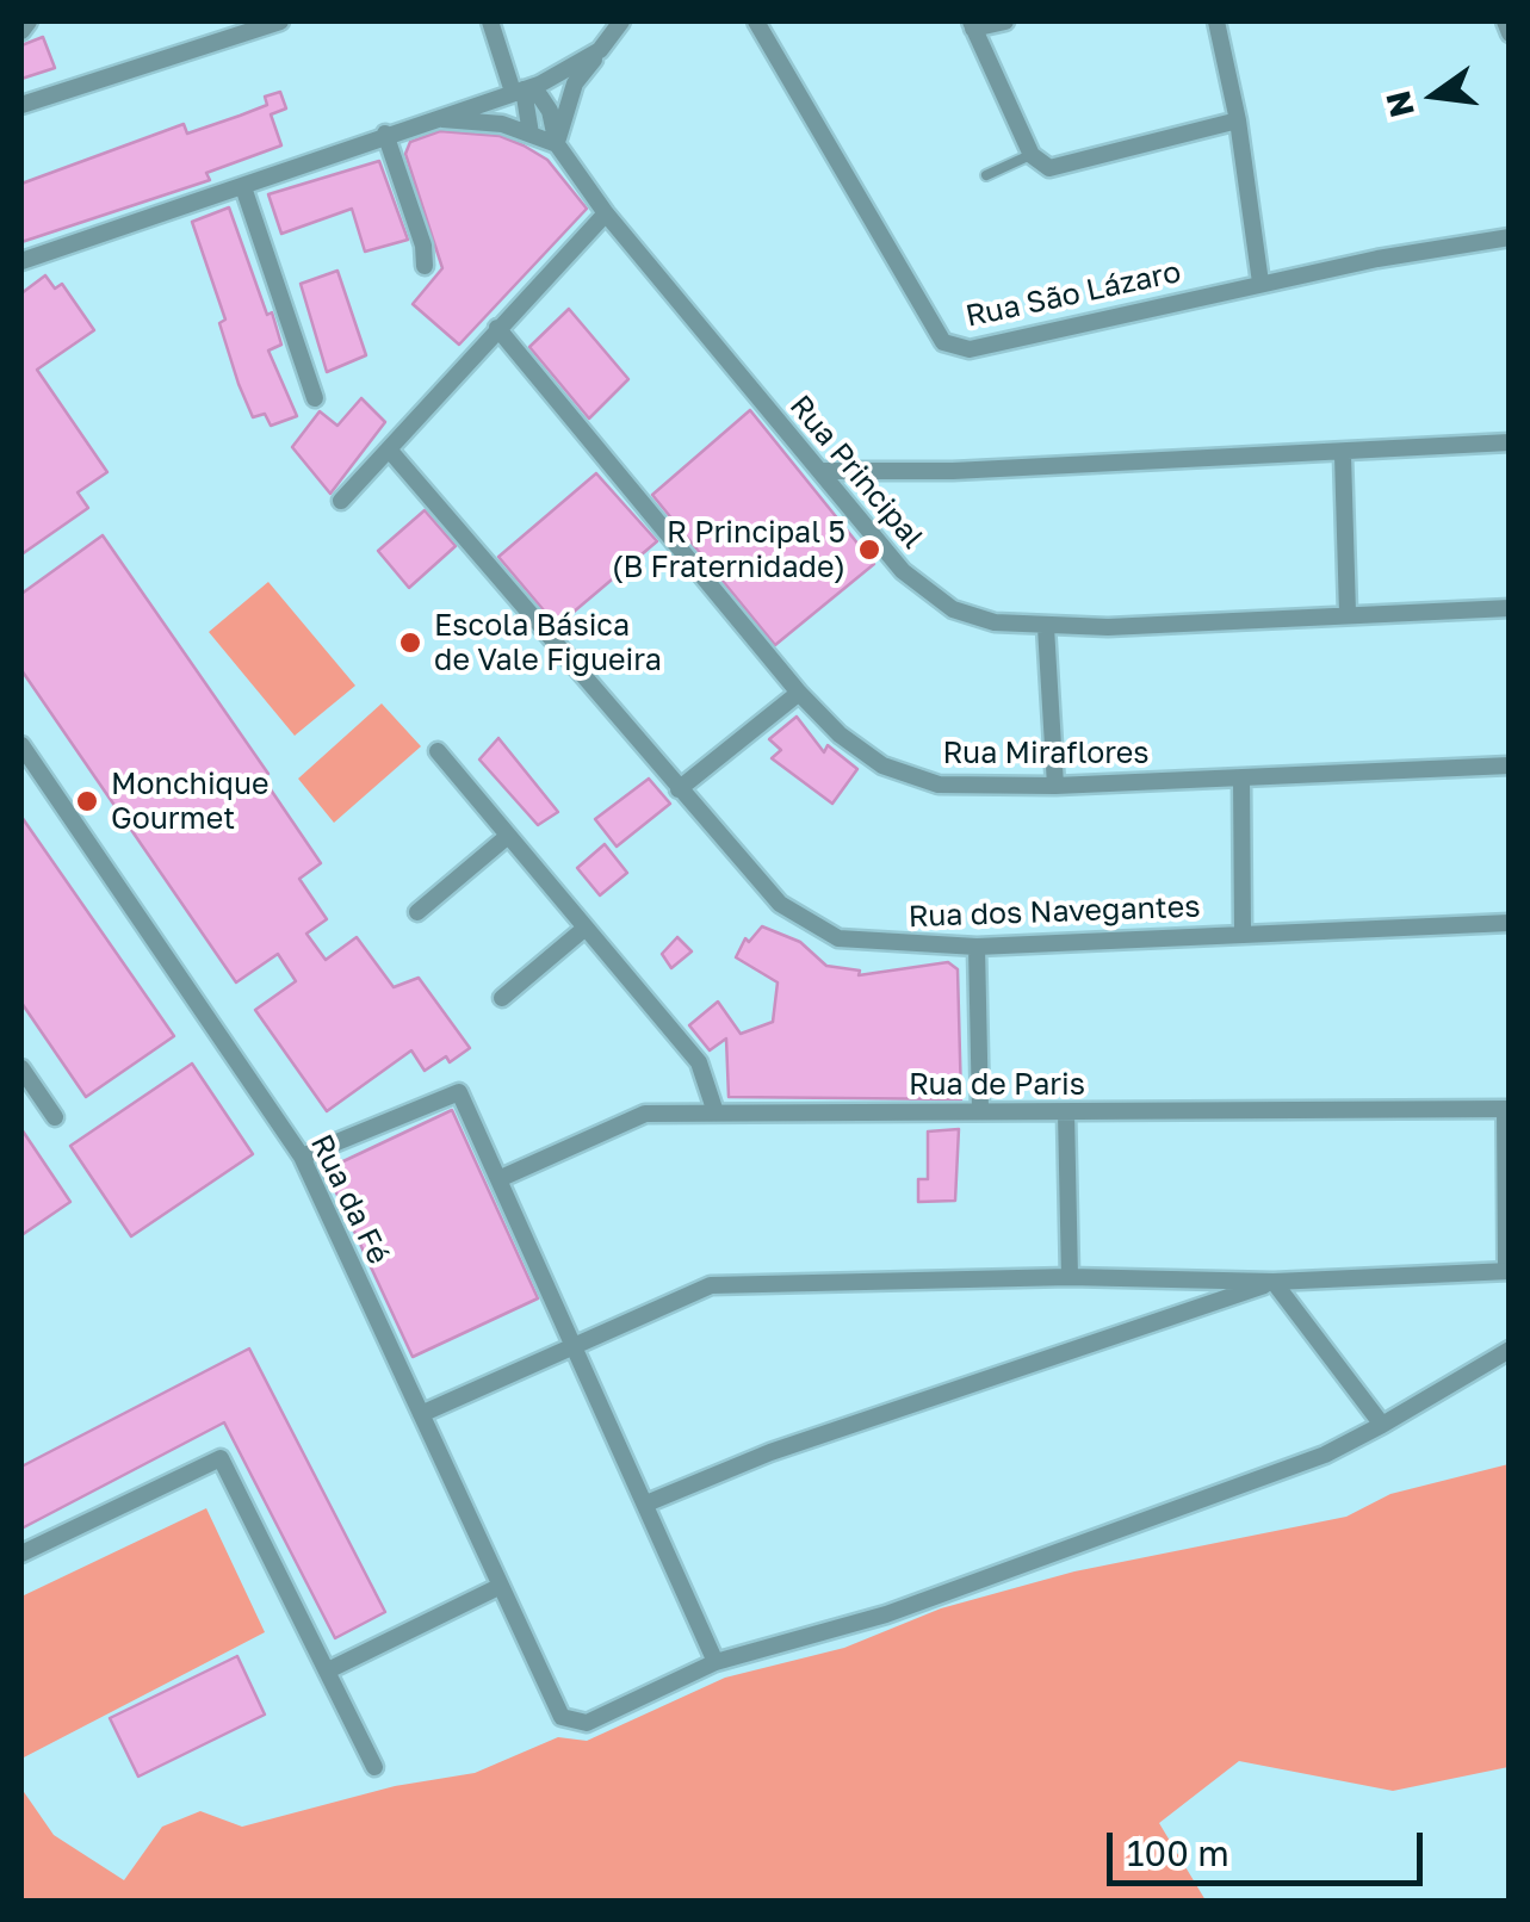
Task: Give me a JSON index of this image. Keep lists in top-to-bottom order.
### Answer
{
  "streets": {
    "street": [
      "Rua São Lázaro",
      "Rua Principal",
      "Rua Miraflores",
      "Rua dos Navegantes",
      "Rua de Paris",
      "Rua da Fé"
    ]
  },
  "places": ["R Principal 5 (B Fraternidade)", "Escola Básica de Vale Figueira", "Monchique Gourmet"],
  "scale_bar": "100 m",
  "north": "left"
}
